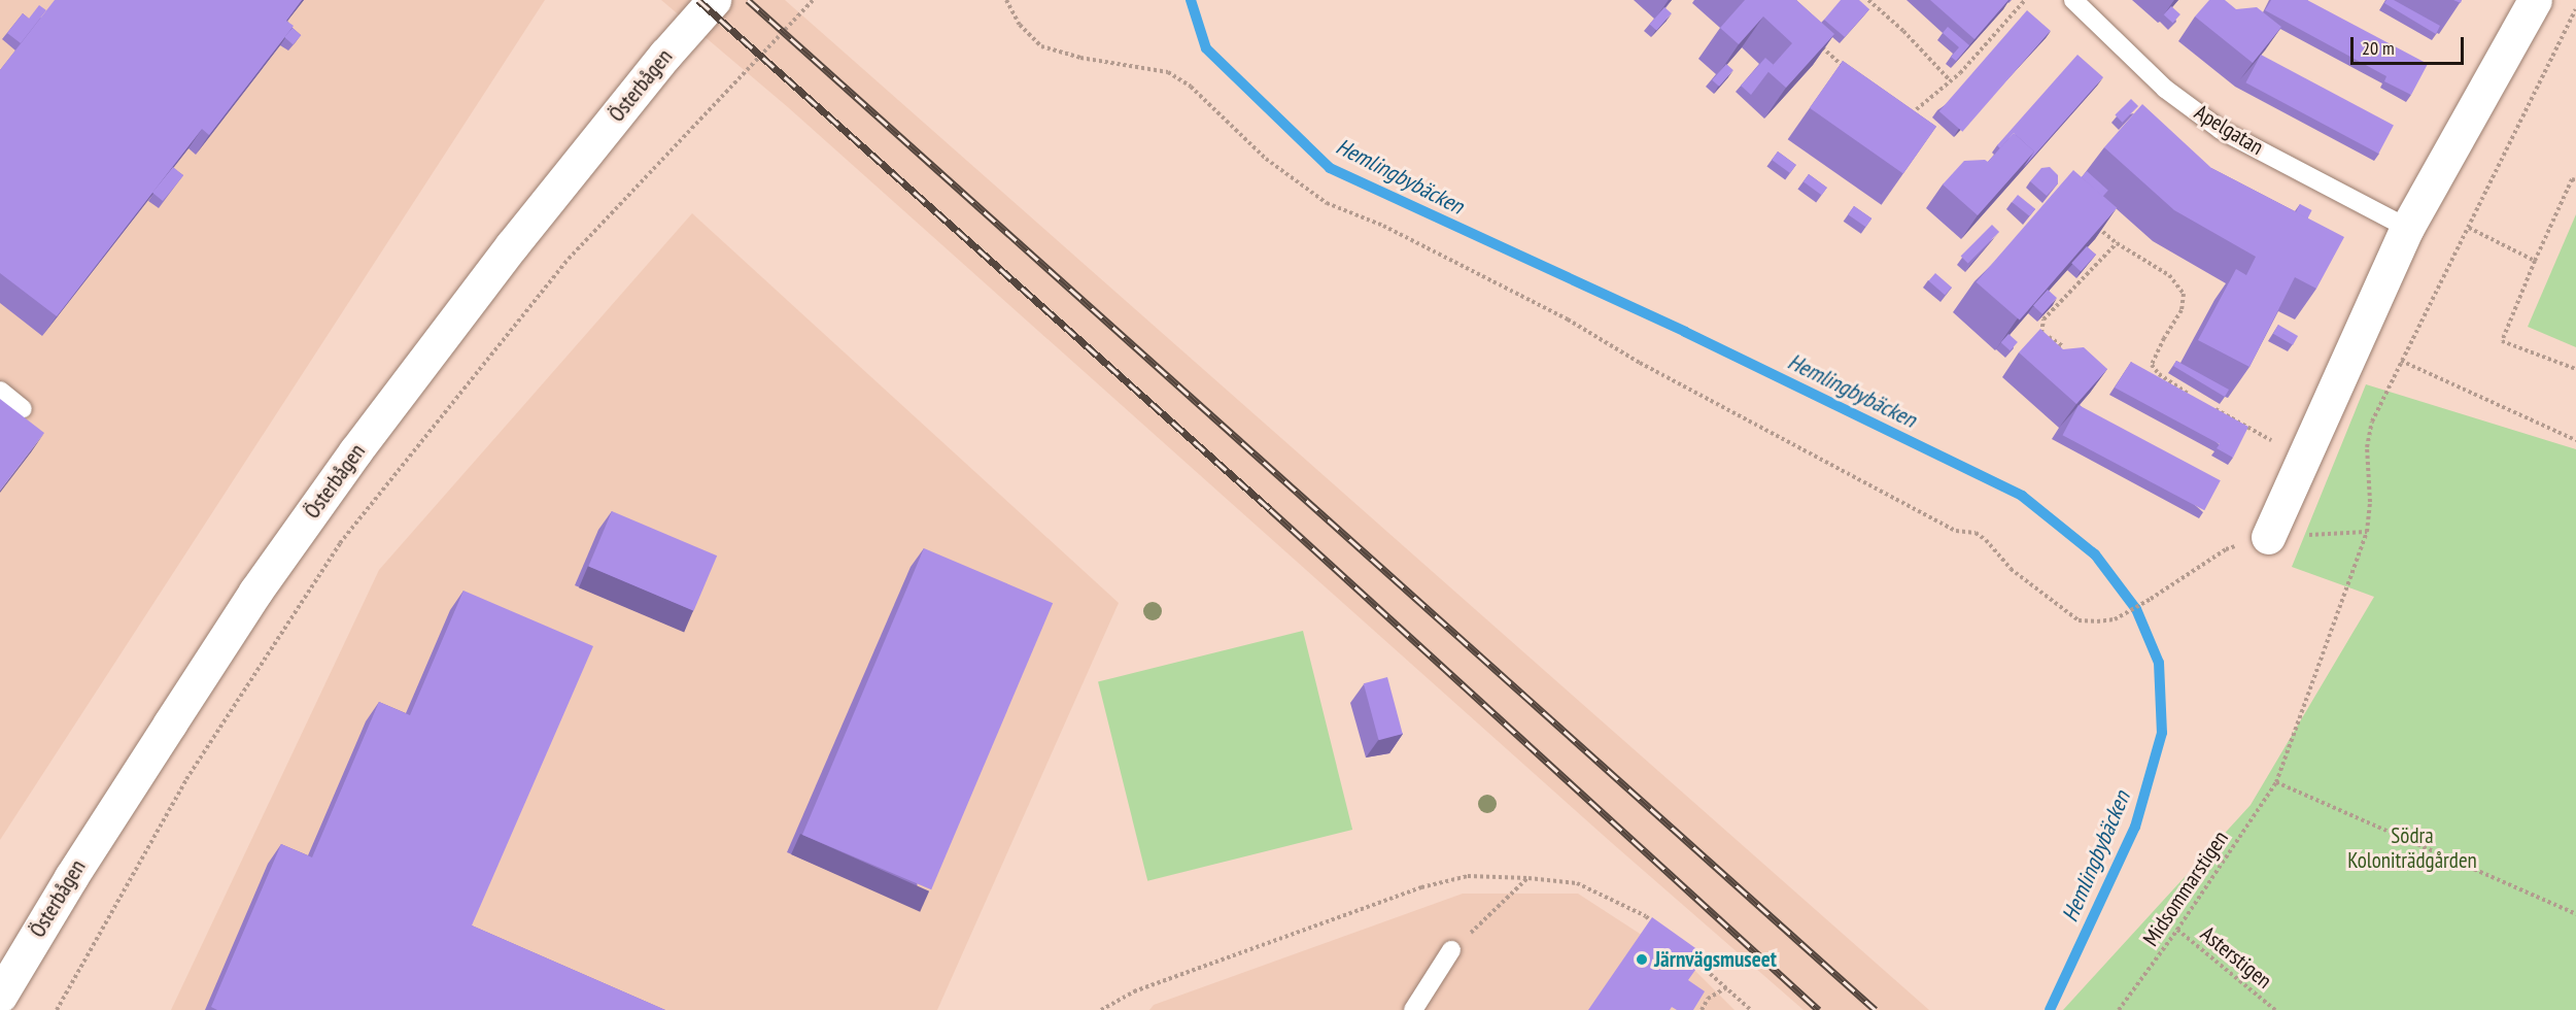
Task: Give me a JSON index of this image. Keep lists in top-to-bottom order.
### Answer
{
  "streets": {
    "main road": ["Österbågen"],
    "lane": ["Apelgatan"],
    "path": ["Midsommarstigen", "Asterstigen"]
  },
  "crossings": [
    ["Midsommarstigen", "Asterstigen"]
  ],
  "water": ["Hemlingbybäcken"],
  "parks": ["Södra Koloniträdgården"],
  "places": ["Järnvägsmuseet"],
  "scale_bar": "20 m"
}
